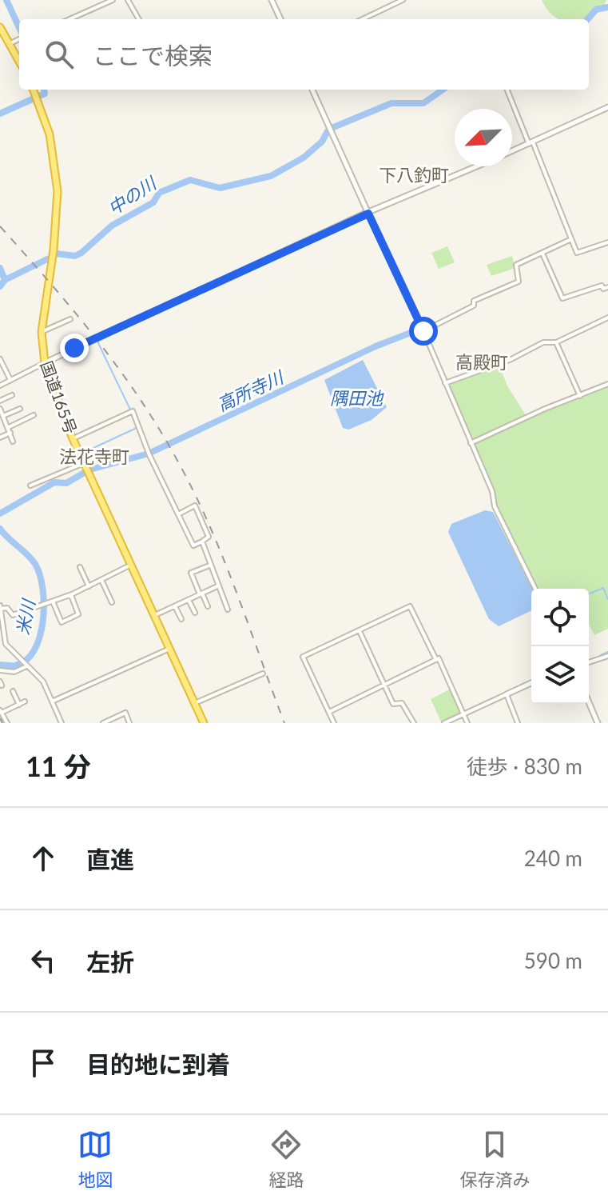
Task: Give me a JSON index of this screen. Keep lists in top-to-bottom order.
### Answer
{
  "streets": {
    "highway": ["国道165号"]
  },
  "districts": ["下八釣町", "高殿町", "法花寺町"],
  "water": [
    "中の川",
    "高所寺川",
    "隅田池",
    "米川"
  ],
  "north": "bottom left",
  "page": {
    "search": "ここで検索",
    "heading": ["11 分", "徒歩 · 830 m"],
    "list": [
      ["直進", "240 m"],
      ["左折", "590 m"],
      "目的地に到着"
    ],
    "nav": ["地図", "経路", "保存済み"]
  }
}
